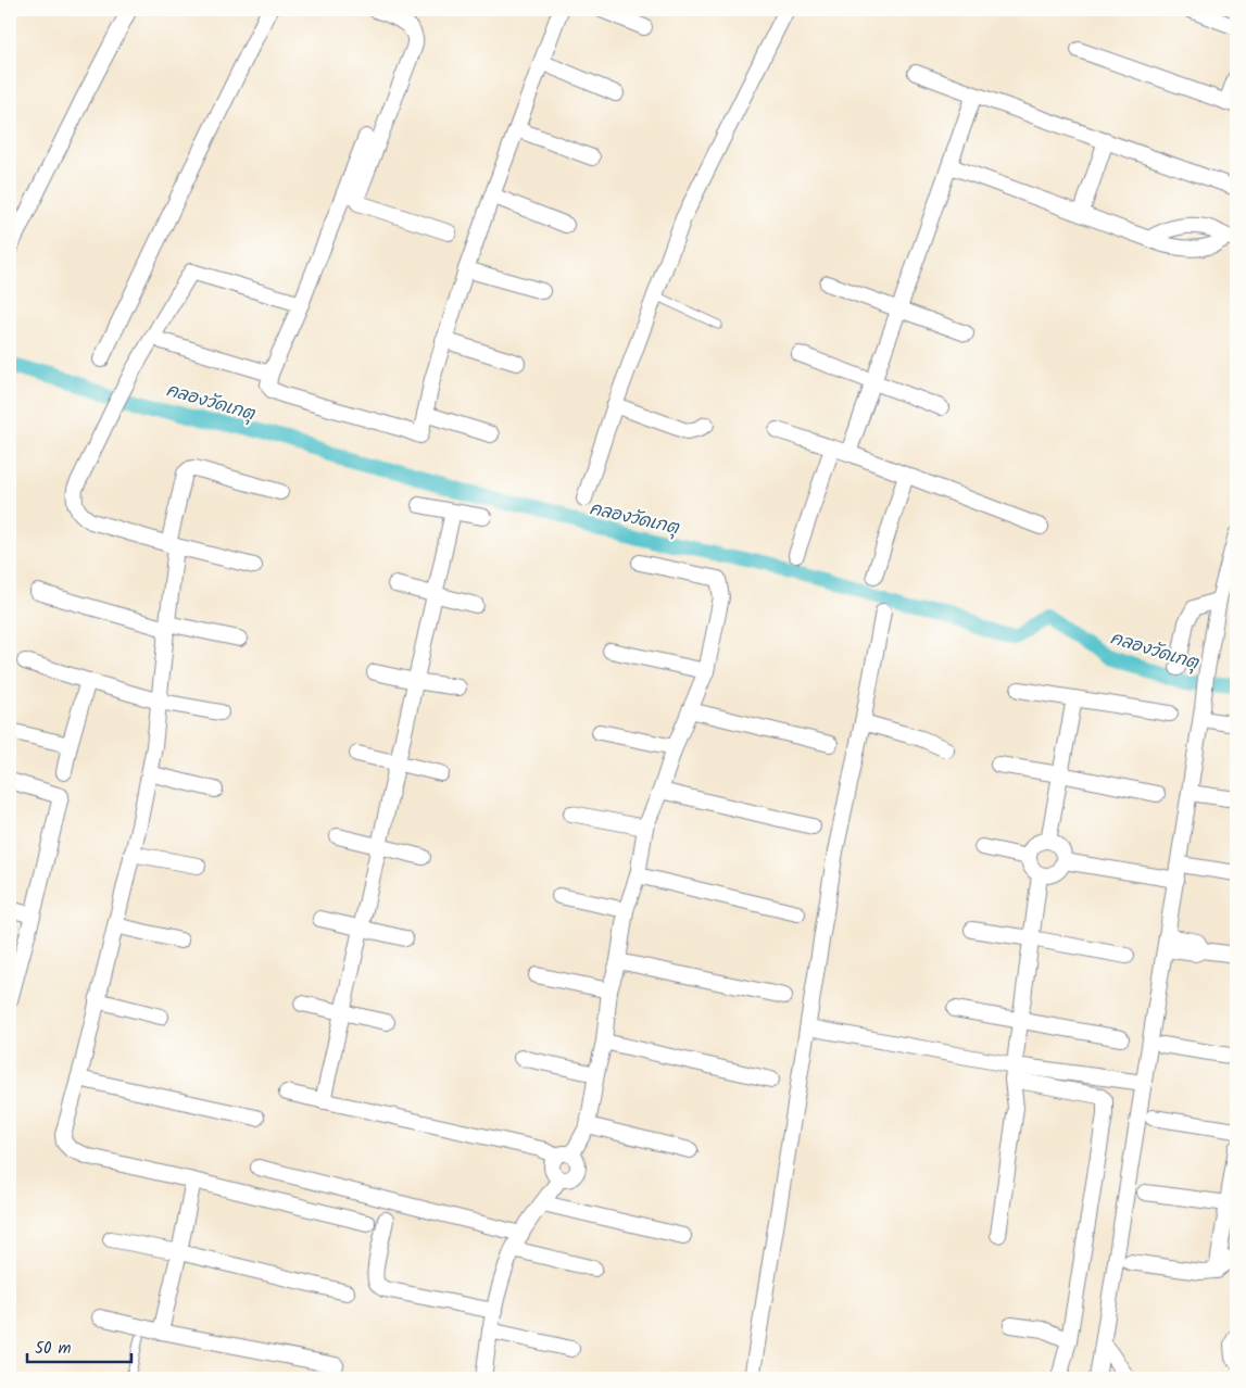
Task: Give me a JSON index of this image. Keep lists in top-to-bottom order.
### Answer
{
  "water": ["คลองวัดเกตุ"],
  "scale_bar": "50 m"
}
